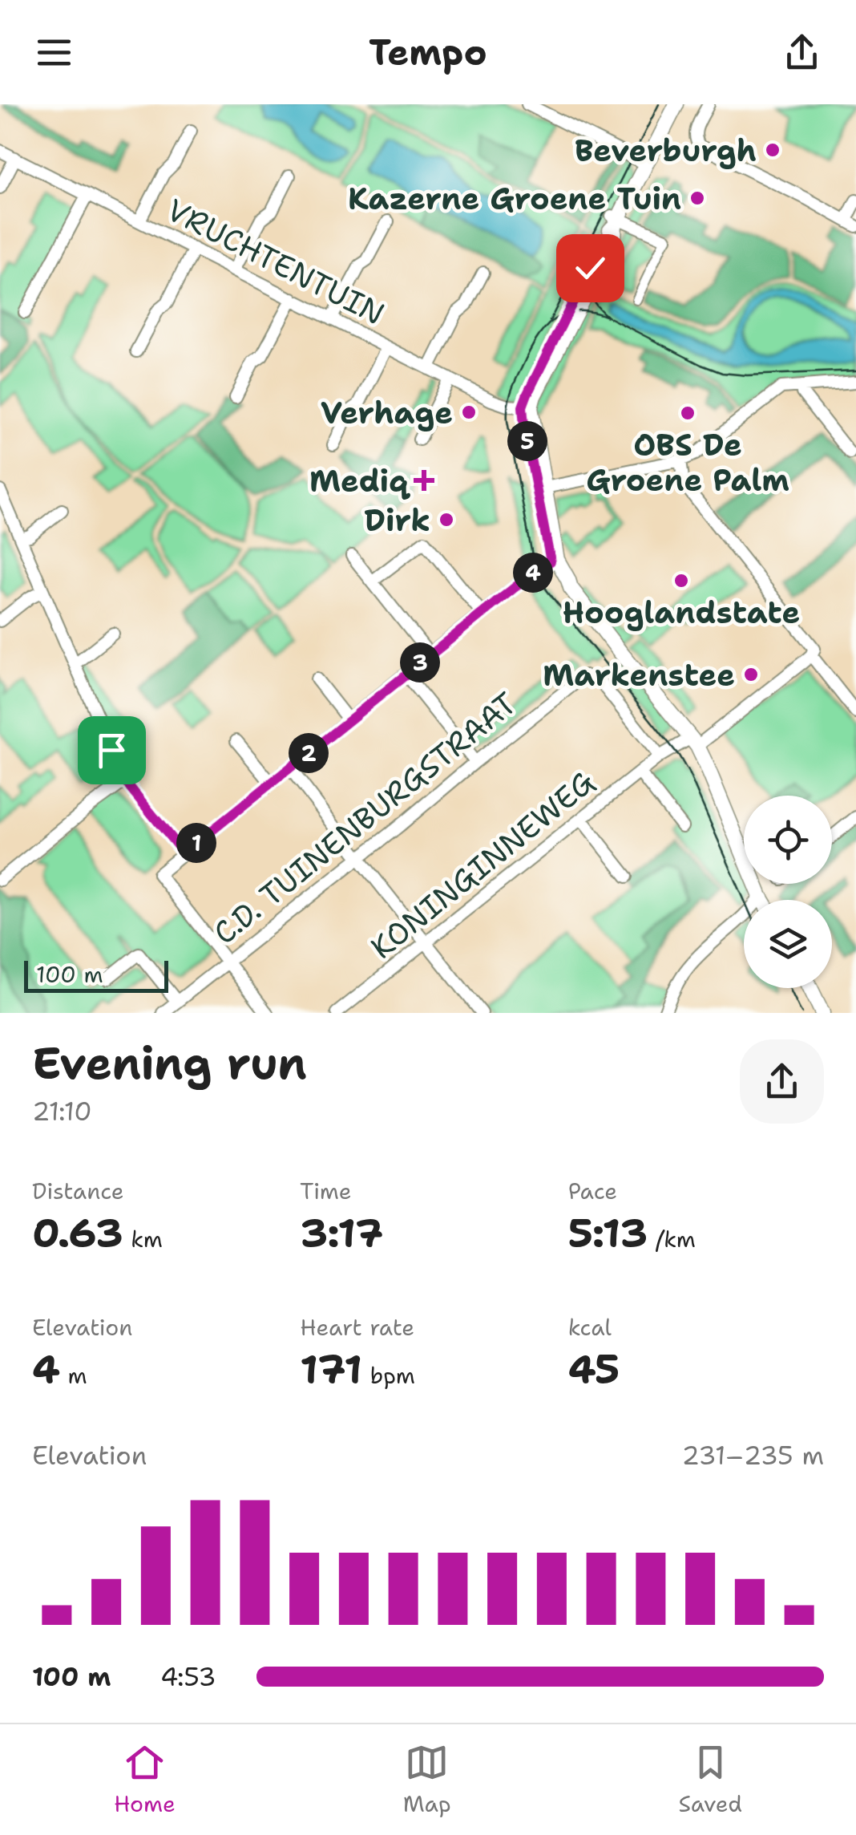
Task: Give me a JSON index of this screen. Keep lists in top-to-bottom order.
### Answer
{
  "streets": {
    "street": ["VRUCHTENTUIN", "C.D. TUINENBURGSTRAAT", "KONINGINNEWEG"]
  },
  "places": {
    "other": [
      "Beverburgh",
      "Kazerne Groene Tuin",
      "Verhage",
      "OBS De Groene Palm",
      "Dirk",
      "Hooglandstate",
      "Markenstee"
    ],
    "health": ["Mediq"]
  },
  "scale_bar": "100 m",
  "page": {
    "header": "Tempo",
    "pins": [
      "5",
      "4",
      "3",
      "2",
      "1"
    ],
    "scale": "100 m",
    "heading": ["Evening run", "21:10"],
    "stats": [
      ["Distance", "0.63 km"],
      ["Time", "3:17"],
      ["Pace", "5:13 /km"],
      ["Elevation", "4 m"],
      ["Heart rate", "171 bpm"],
      ["kcal", "45"]
    ],
    "chart": ["Elevation", "231–235 m"],
    "list": [
      {
        "name": "100 m",
        "note": "4:53"
      }
    ],
    "tabs": ["Home", "Map", "Saved"]
  }
}
